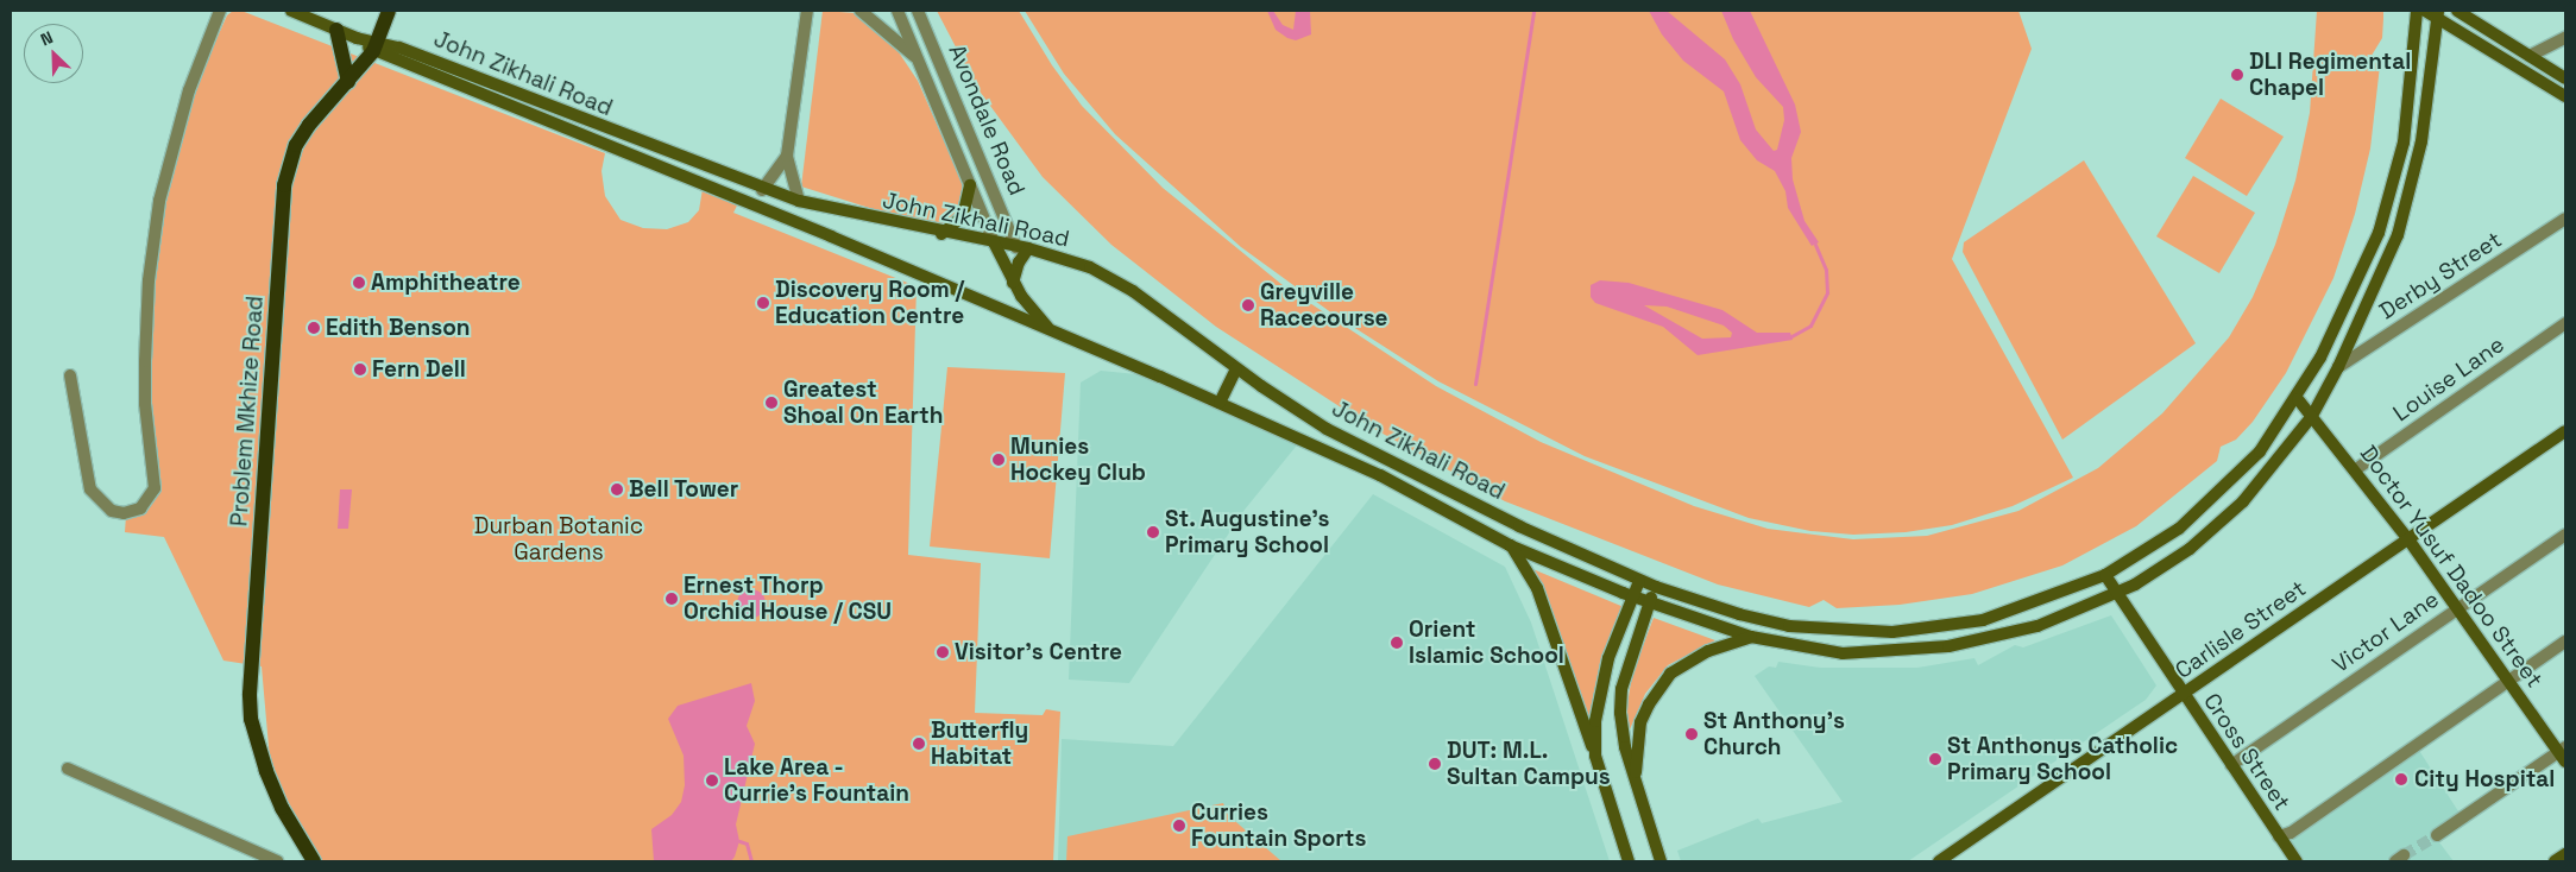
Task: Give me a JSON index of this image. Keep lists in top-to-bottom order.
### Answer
{
  "streets": {
    "main road": [
      "John Zikhali Road",
      "Problem Mkhize Road",
      "Doctor Yusuf Dadoo Street",
      "Carlisle Street",
      "Cross Street"
    ],
    "street": [
      "Avondale Road",
      "Derby Street",
      "Louise Lane",
      "Victor Lane"
    ]
  },
  "crossings": [
    ["John Zikhali Road", "Avondale Road"],
    ["John Zikhali Road", "Derby Street"],
    ["John Zikhali Road", "Problem Mkhize Road"],
    ["John Zikhali Road", "Doctor Yusuf Dadoo Street"],
    ["John Zikhali Road", "Cross Street"],
    ["Louise Lane", "Doctor Yusuf Dadoo Street"],
    ["Doctor Yusuf Dadoo Street", "Carlisle Street"],
    ["Doctor Yusuf Dadoo Street", "Victor Lane"],
    ["Carlisle Street", "Cross Street"],
    ["Victor Lane", "Cross Street"]
  ],
  "parks": ["Durban Botanic Gardens"],
  "places": [
    "DLI Regimental Chapel",
    "Amphitheatre",
    "Discovery Room / Education Centre",
    "Greyville Racecourse",
    "Edith Benson",
    "Fern Dell",
    "Greatest Shoal On Earth",
    "Munies Hockey Club",
    "Bell Tower",
    "St. Augustine's Primary School",
    "Ernest Thorp Orchid House / CSU",
    "Orient Islamic School",
    "Visitor's Centre",
    "St Anthony's Church",
    "Butterfly Habitat",
    "St Anthonys Catholic Primary School",
    "DUT: M.L. Sultan Campus",
    "City Hospital",
    "Lake Area - Currie's Fountain",
    "Curries Fountain Sports"
  ],
  "north": "top left"
}
